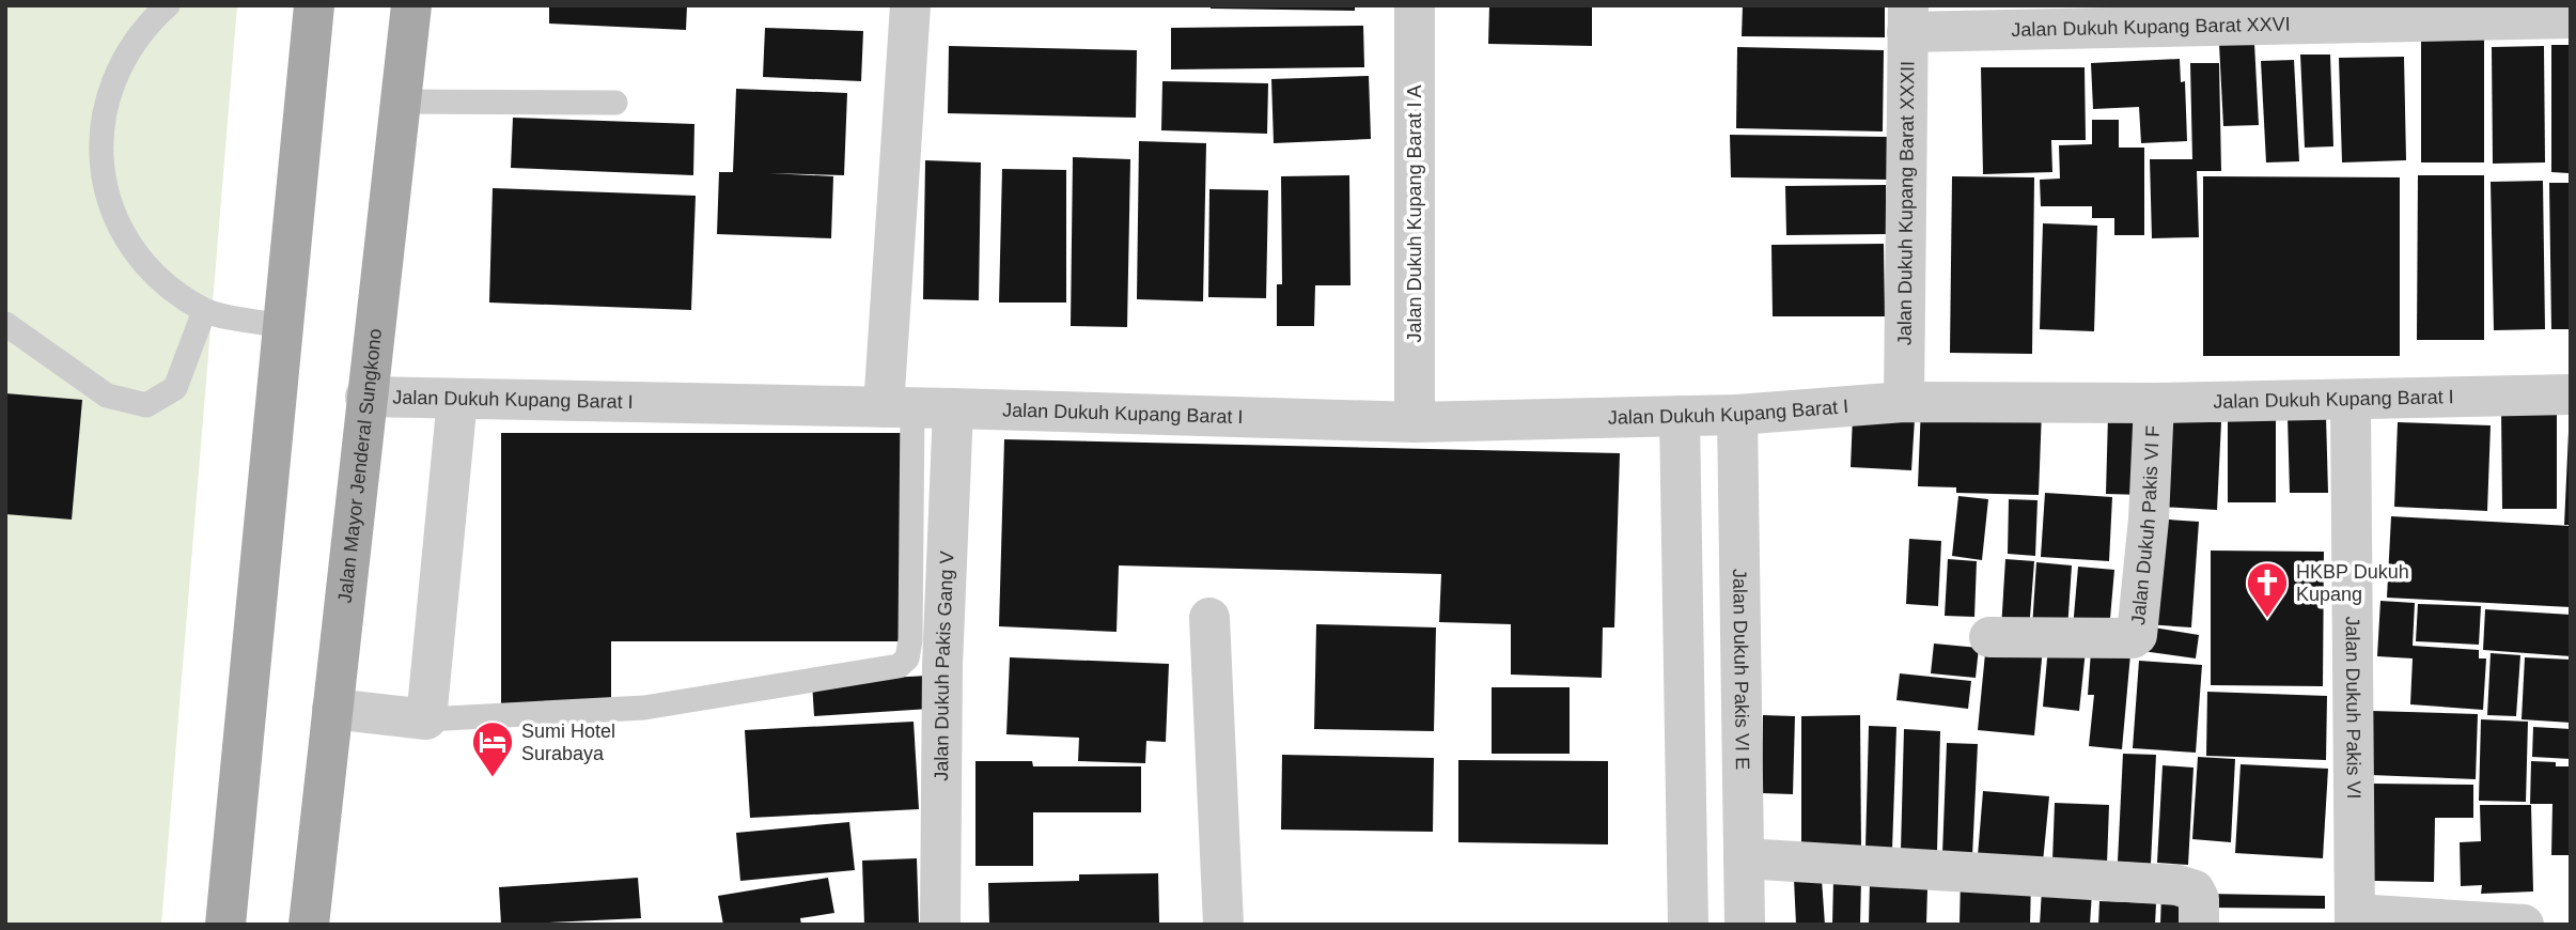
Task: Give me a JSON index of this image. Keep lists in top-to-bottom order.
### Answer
{
  "streets": {
    "main road": ["Jalan Mayor Jenderal Sungkono"],
    "street": [
      "Jalan Dukuh Kupang Barat XXVI",
      "Jalan Dukuh Kupang Barat XXXII",
      "Jalan Dukuh Kupang Barat I A",
      "Jalan Dukuh Kupang Barat I",
      "Jalan Dukuh Pakis VI F",
      "Jalan Dukuh Pakis Gang V",
      "Jalan Dukuh Pakis VI E",
      "Jalan Dukuh Pakis VI"
    ]
  },
  "crossings": [
    ["Jalan Dukuh Kupang Barat XXVI", "Jalan Dukuh Kupang Barat XXXII"],
    ["Jalan Dukuh Kupang Barat XXXII", "Jalan Dukuh Kupang Barat I"],
    ["Jalan Dukuh Kupang Barat I A", "Jalan Dukuh Kupang Barat I"],
    ["Jalan Dukuh Kupang Barat I", "Jalan Mayor Jenderal Sungkono"],
    ["Jalan Dukuh Kupang Barat I", "Jalan Dukuh Pakis VI F"],
    ["Jalan Dukuh Kupang Barat I", "Jalan Dukuh Pakis Gang V"],
    ["Jalan Dukuh Kupang Barat I", "Jalan Dukuh Pakis VI E"],
    ["Jalan Dukuh Kupang Barat I", "Jalan Dukuh Pakis VI"]
  ],
  "places": {
    "church": ["HKBP Dukuh Kupang"],
    "hotel": ["Sumi Hotel Surabaya"]
  }
}
